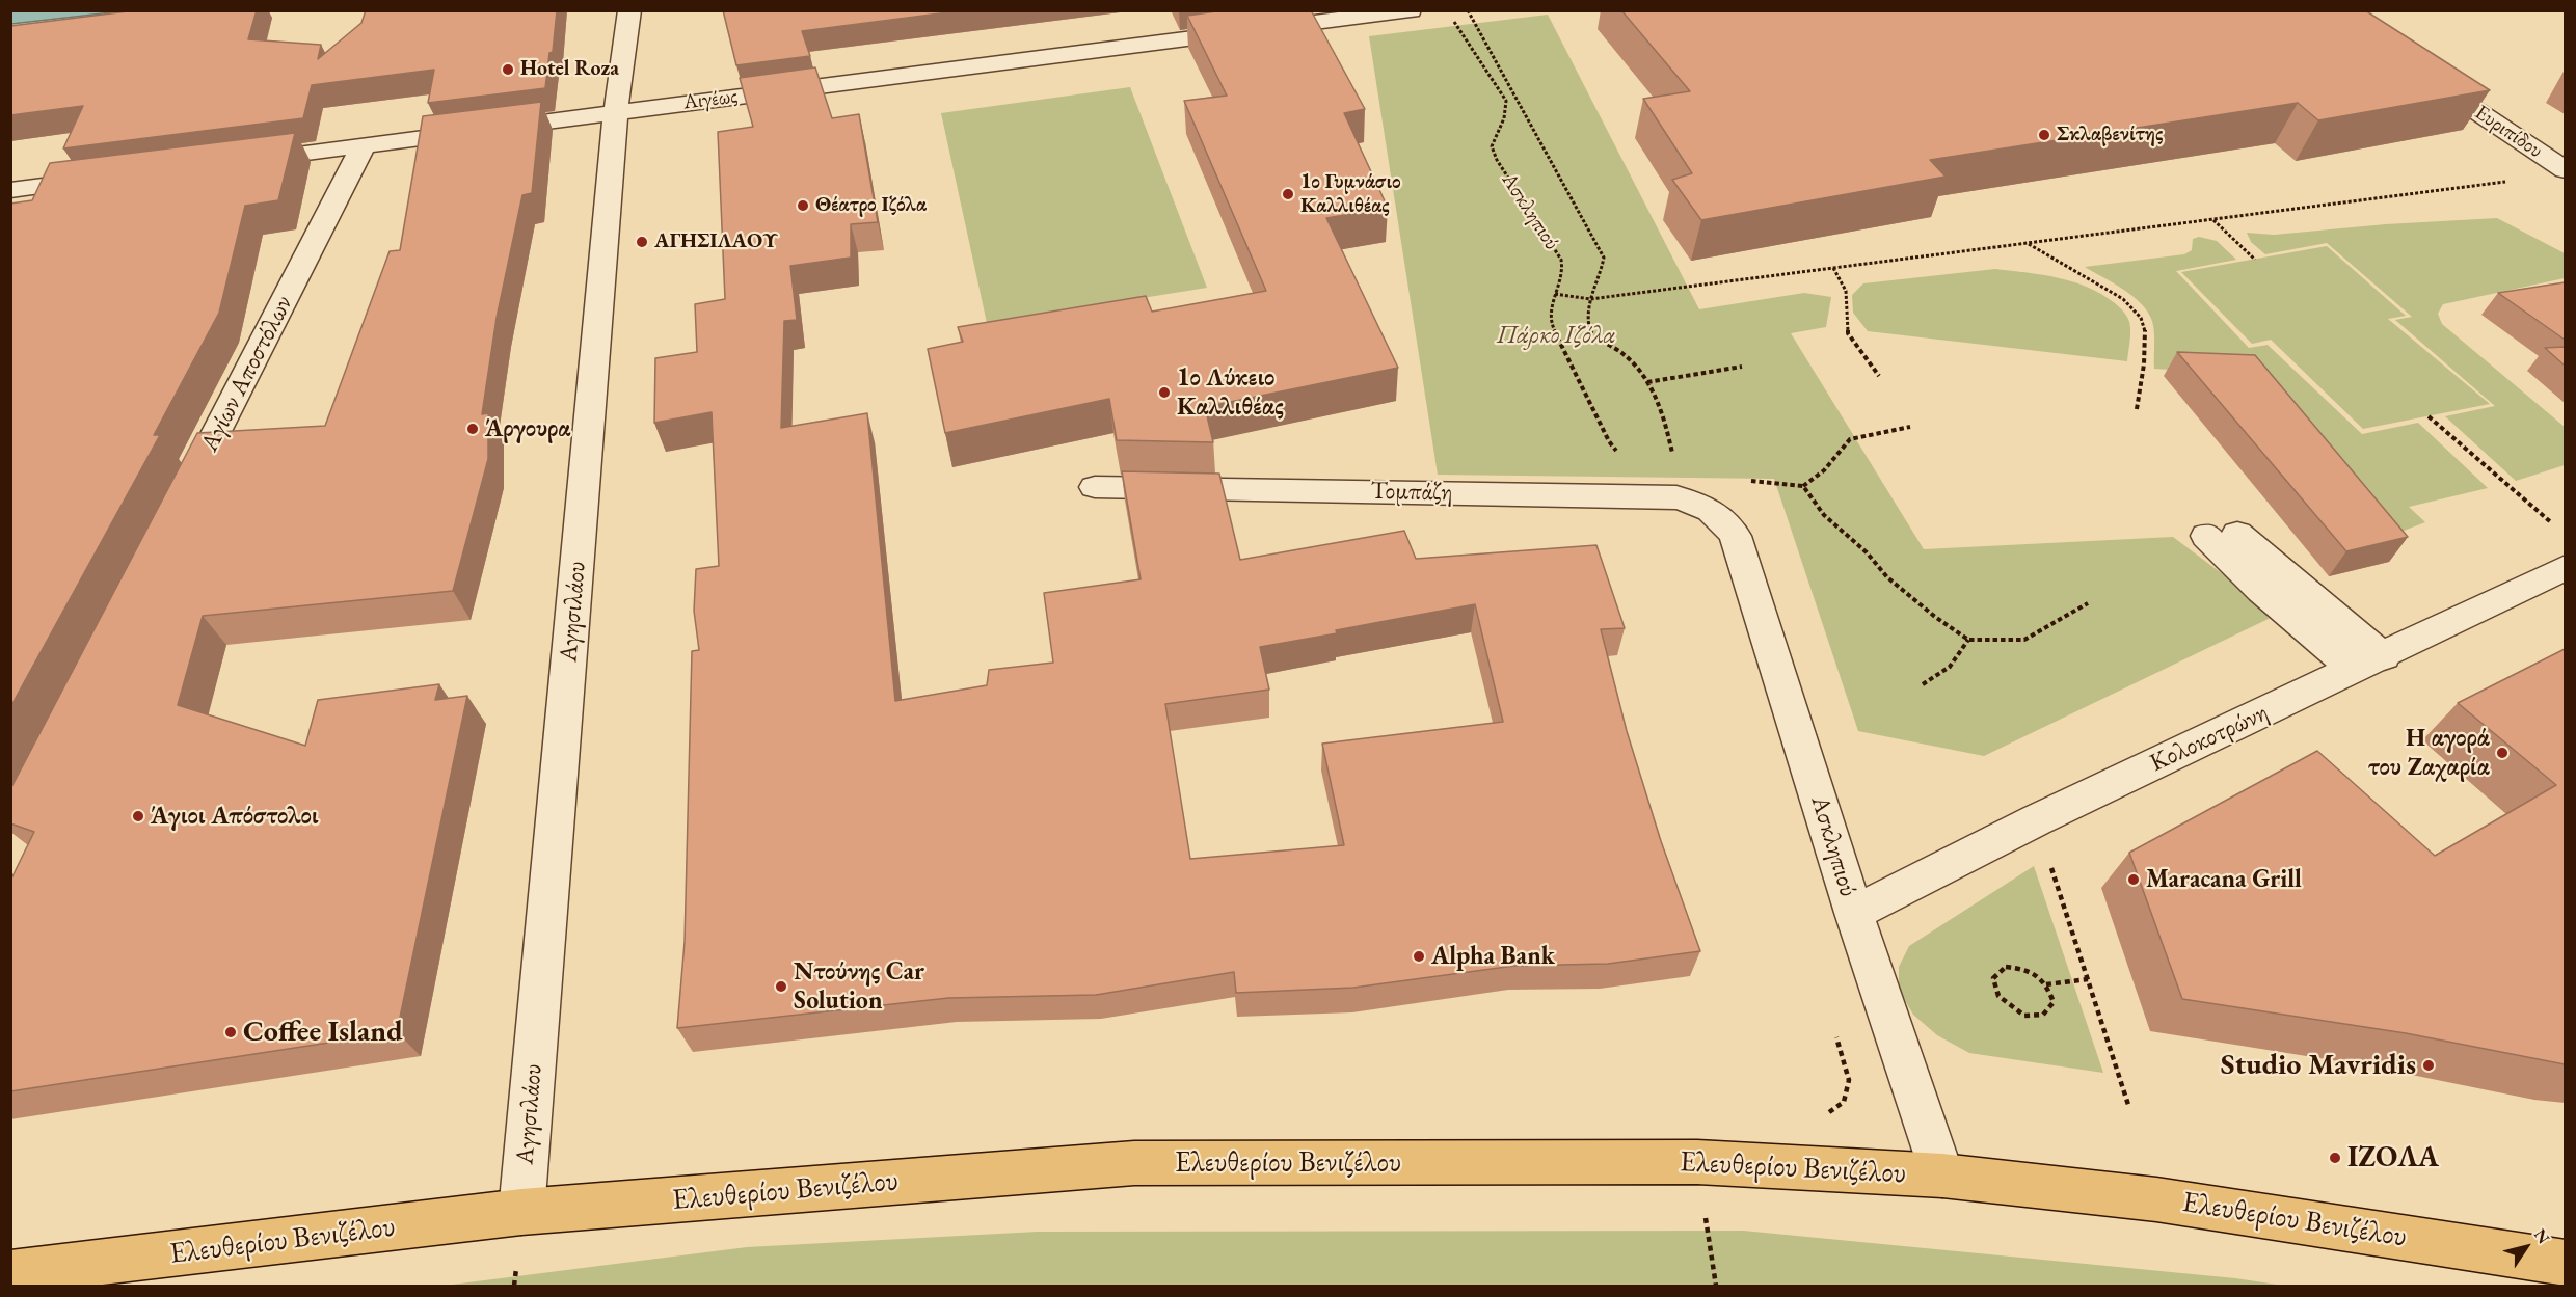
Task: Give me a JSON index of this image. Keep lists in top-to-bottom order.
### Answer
{
  "streets": {
    "main road": ["Ελευθερίου Βενιζέλου"],
    "street": [
      "Αιγέως",
      "Ευριπίδου",
      "Ασκληπιού",
      "Αγίων Αποστόλων",
      "Τομπάζη",
      "Αγησιλάου",
      "Κολοκοτρώνη"
    ]
  },
  "crossings": [
    ["Αιγέως", "Αγίων Αποστόλων"],
    ["Αιγέως", "Αγησιλάου"],
    ["Ασκληπιού", "Τομπάζη"],
    ["Ασκληπιού", "Κολοκοτρώνη"],
    ["Ασκληπιού", "Ελευθερίου Βενιζέλου"],
    ["Αγησιλάου", "Ελευθερίου Βενιζέλου"]
  ],
  "parks": ["Πάρκο Ιζόλα"],
  "places": [
    "Hotel Roza",
    "Σκλαβενίτης",
    "1ο Γυμνάσιο Καλλιθέας",
    "Θέατρο Ιζόλα",
    "ΑΓΗΣΙΛΑΟΥ",
    "1ο Λύκειο Καλλιθέας",
    "Άργουρα",
    "Η αγορά του Ζαχαρία",
    "Άγιοι Απόστολοι",
    "Maracana Grill",
    "Alpha Bank",
    "Ντούνης Car Solution",
    "Coffee Island",
    "Studio Mavridis",
    "ΙΖΟΛΑ"
  ],
  "north": "top right"
}
